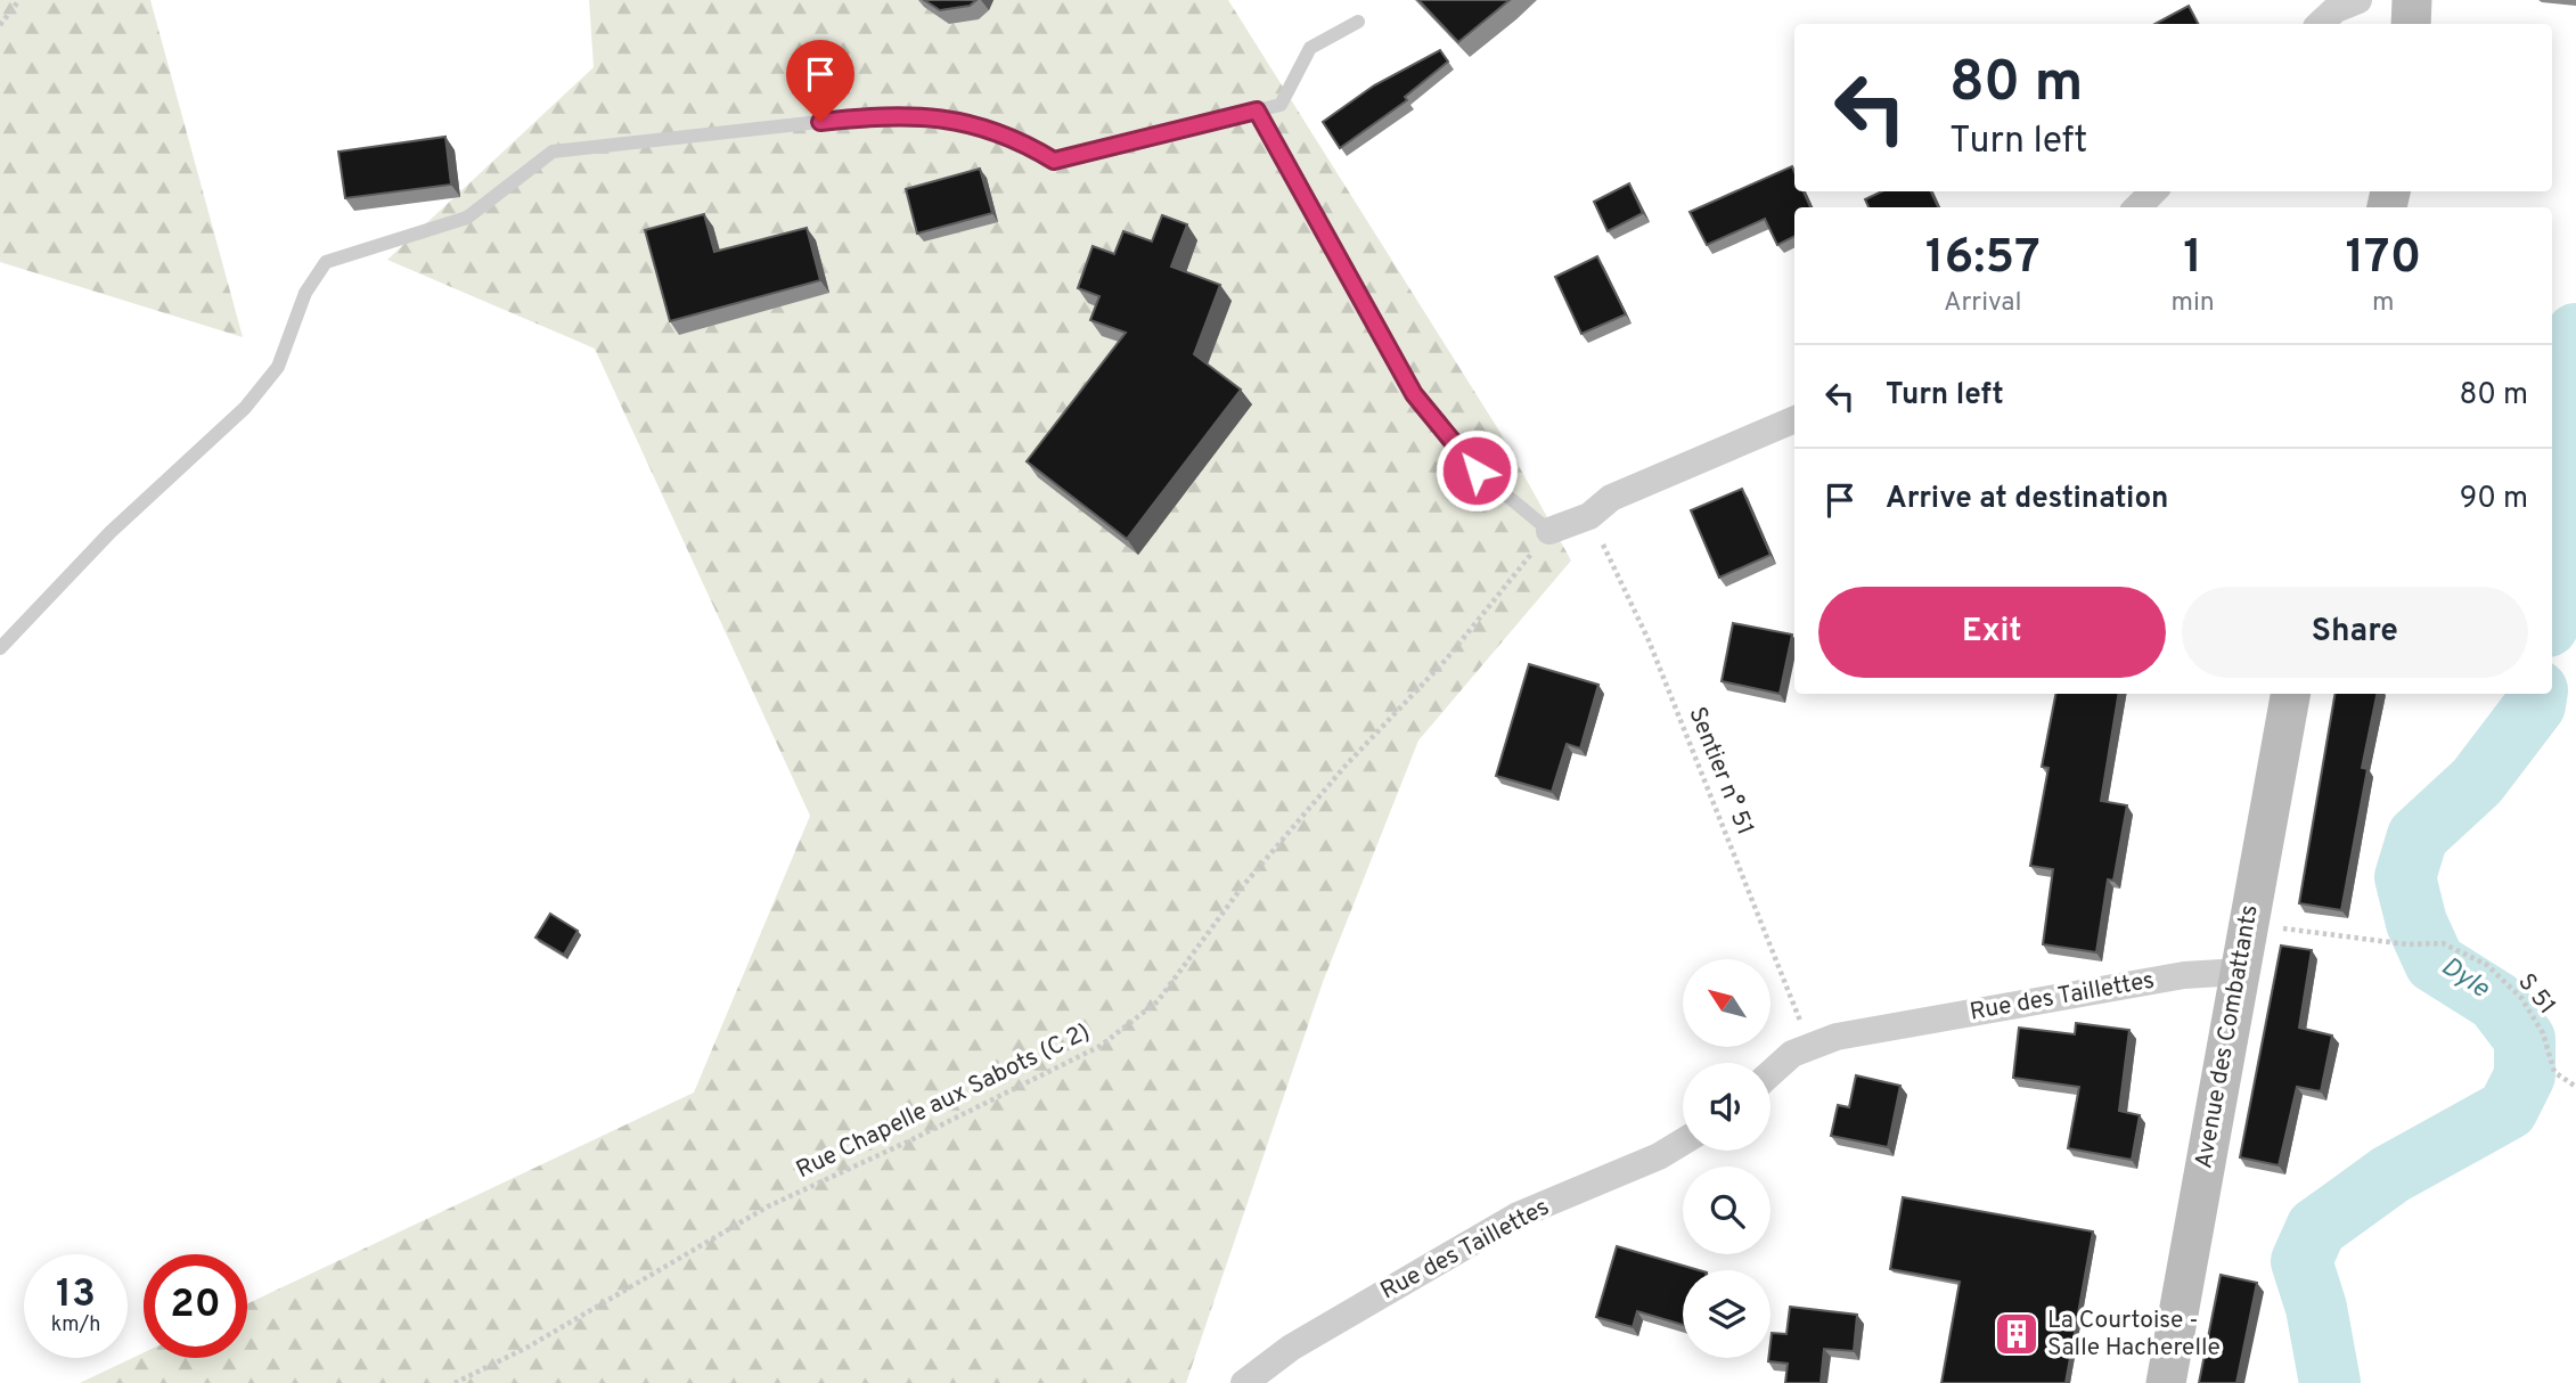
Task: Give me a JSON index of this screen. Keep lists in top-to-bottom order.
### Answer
{
  "streets": {
    "main road": ["Avenue des Combattants"],
    "street": ["Rue des Taillettes"],
    "path": ["Sentier n° 51", "S 51", "Rue Chapelle aux Sabots (C 2)"]
  },
  "crossings": [
    ["Sentier n° 51", "Rue des Taillettes"],
    ["S 51", "Avenue des Combattants"],
    ["Rue des Taillettes", "Avenue des Combattants"]
  ],
  "water": ["Dyle"],
  "places": {
    "building": ["La Courtoise - Salle Hacherelle"]
  },
  "north": "top left",
  "page": {
    "turn": ["80 m", "Turn left"],
    "eta": [
      "16:57",
      "Arrival",
      "1",
      "min",
      "170",
      "m"
    ],
    "list": [
      {
        "name": "Turn left",
        "value": "80 m"
      },
      {
        "name": "Arrive at destination",
        "value": "90 m"
      }
    ],
    "buttons": ["Exit", "Share"],
    "speed": "13 km/h",
    "limit": "20"
  }
}
